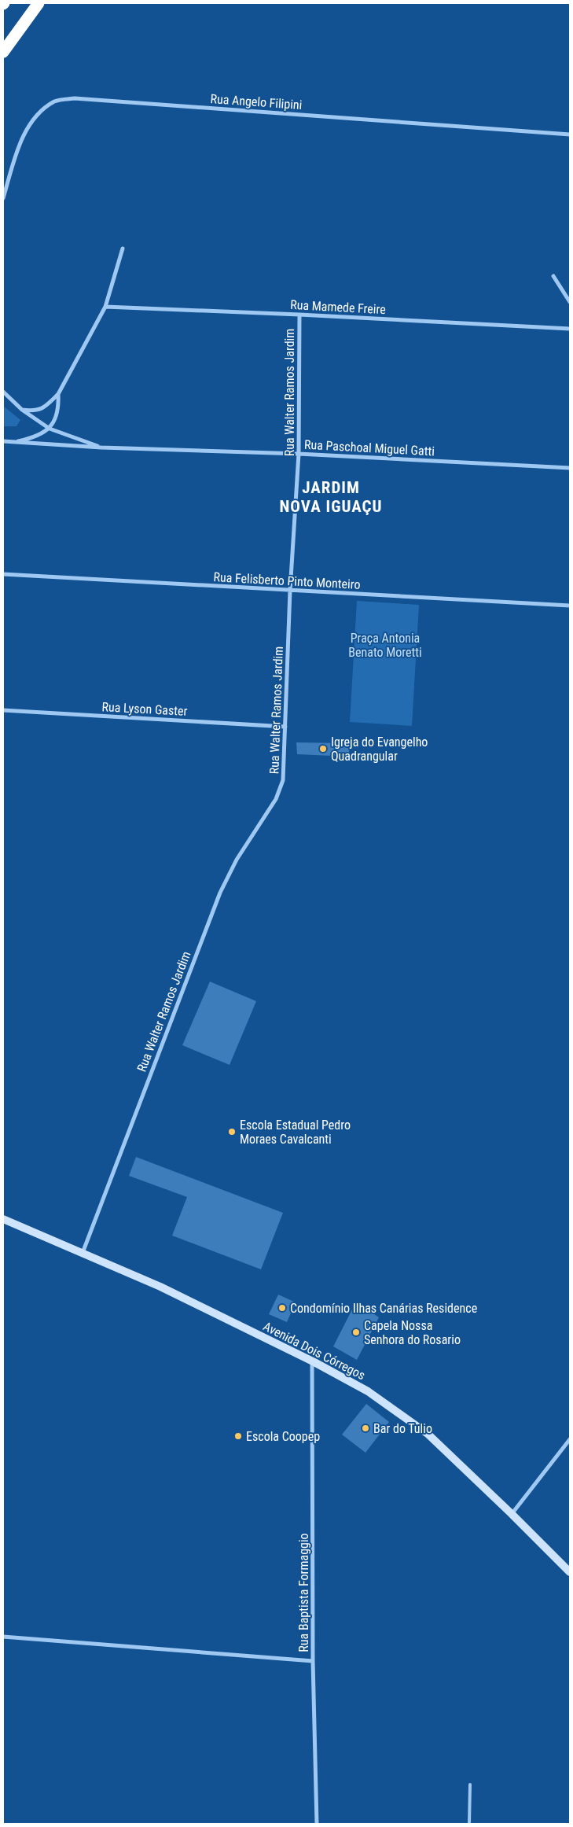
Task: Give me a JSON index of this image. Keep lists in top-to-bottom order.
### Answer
{
  "streets": {
    "street": [
      "Rua Angelo Filipini",
      "Rua Mamede Freire",
      "Rua Walter Ramos Jardim",
      "Rua Paschoal Miguel Gatti",
      "Rua Felisberto Pinto Monteiro",
      "Rua Lyson Gaster",
      "Avenida Dois Córregos",
      "Rua Baptista Formaggio"
    ]
  },
  "crossings": [
    ["Rua Mamede Freire", "Rua Walter Ramos Jardim"],
    ["Rua Walter Ramos Jardim", "Rua Paschoal Miguel Gatti"],
    ["Rua Walter Ramos Jardim", "Rua Felisberto Pinto Monteiro"],
    ["Rua Walter Ramos Jardim", "Rua Lyson Gaster"],
    ["Rua Walter Ramos Jardim", "Avenida Dois Córregos"],
    ["Avenida Dois Córregos", "Rua Baptista Formaggio"]
  ],
  "districts": ["JARDIM NOVA IGUAÇU"],
  "parks": ["Praça Antonia Benato Moretti"],
  "places": [
    "Igreja do Evangelho Quadrangular",
    "Escola Estadual Pedro Moraes Cavalcanti",
    "Condomínio Ilhas Canárias Residence",
    "Capela Nossa Senhora do Rosario",
    "Bar do Tulio",
    "Escola Coopep"
  ]
}
